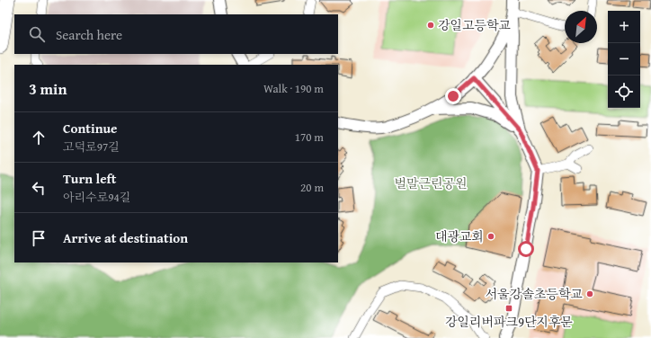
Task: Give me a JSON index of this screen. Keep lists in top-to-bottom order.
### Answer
{
  "parks": ["벌말근린공원"],
  "places": {
    "other": ["강일고등학교", "대광교회", "서울강솔초등학교"],
    "transit": ["강일리버파크9단지후문"]
  },
  "north": "top right",
  "page": {
    "map_buttons": ["+", "−"],
    "search": "Search here",
    "heading": ["3 min", "Walk · 190 m"],
    "list": [
      ["Continue", "고덕로97길", "170 m"],
      ["Turn left", "아리수로94길", "20 m"],
      "Arrive at destination"
    ]
  }
}
